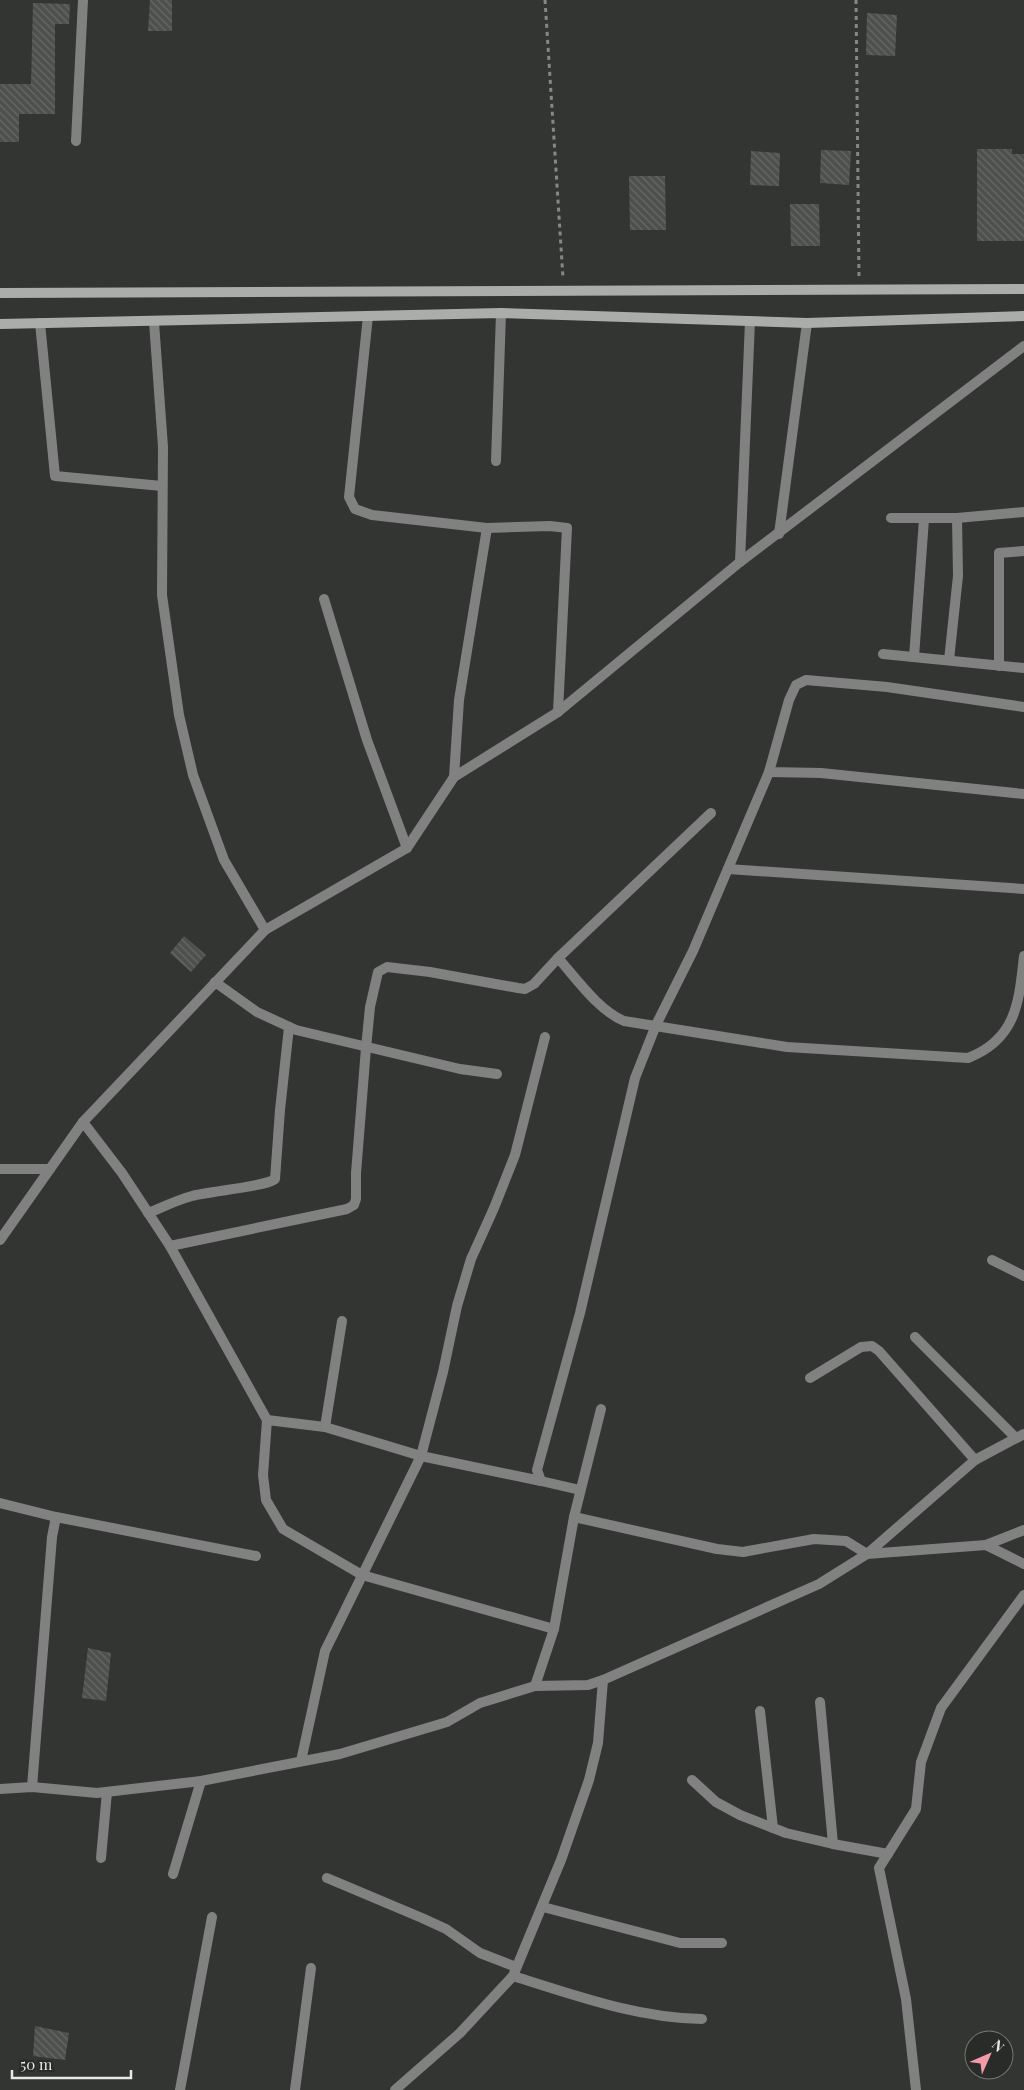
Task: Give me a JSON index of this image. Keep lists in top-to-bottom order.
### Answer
{
  "scale_bar": "50 m",
  "north": "top right"
}
